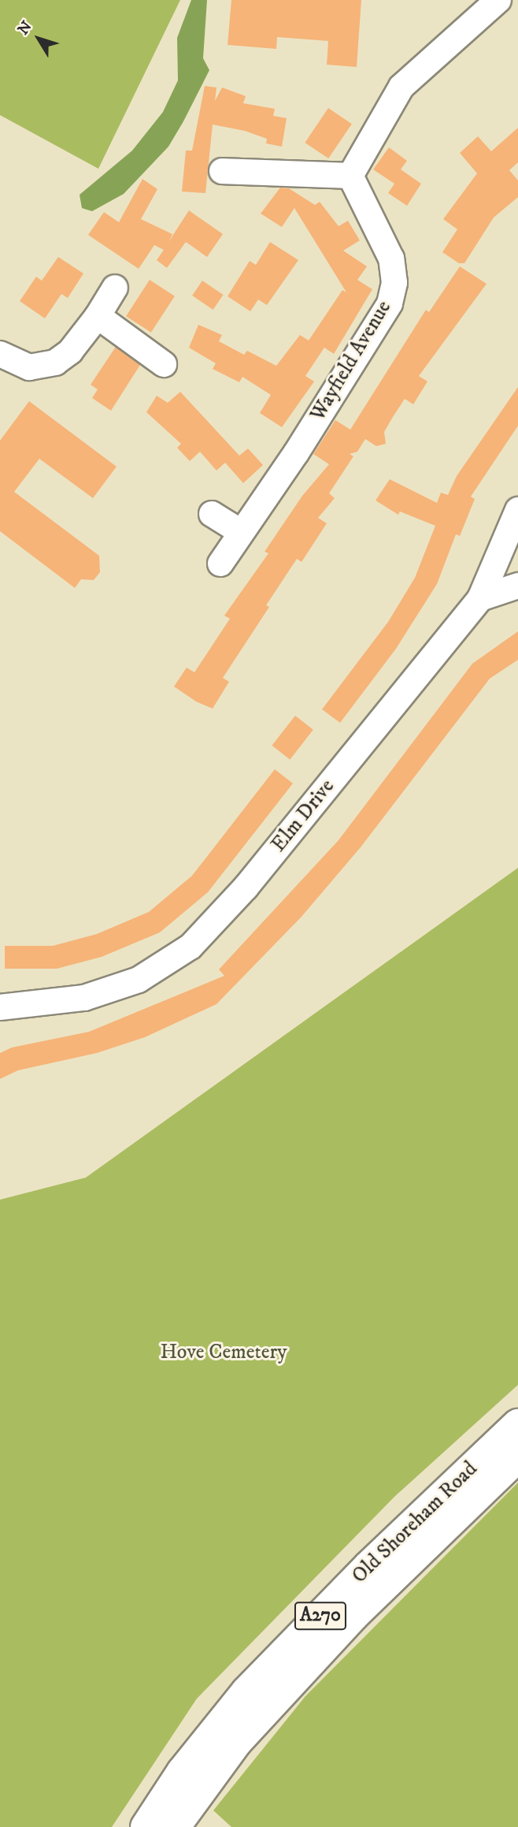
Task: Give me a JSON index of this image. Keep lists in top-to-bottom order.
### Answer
{
  "streets": {
    "main road": ["Old Shoreham Road", "A270"],
    "street": ["Wayfield Avenue", "Elm Drive"]
  },
  "parks": ["Hove Cemetery"],
  "north": "top left"
}
